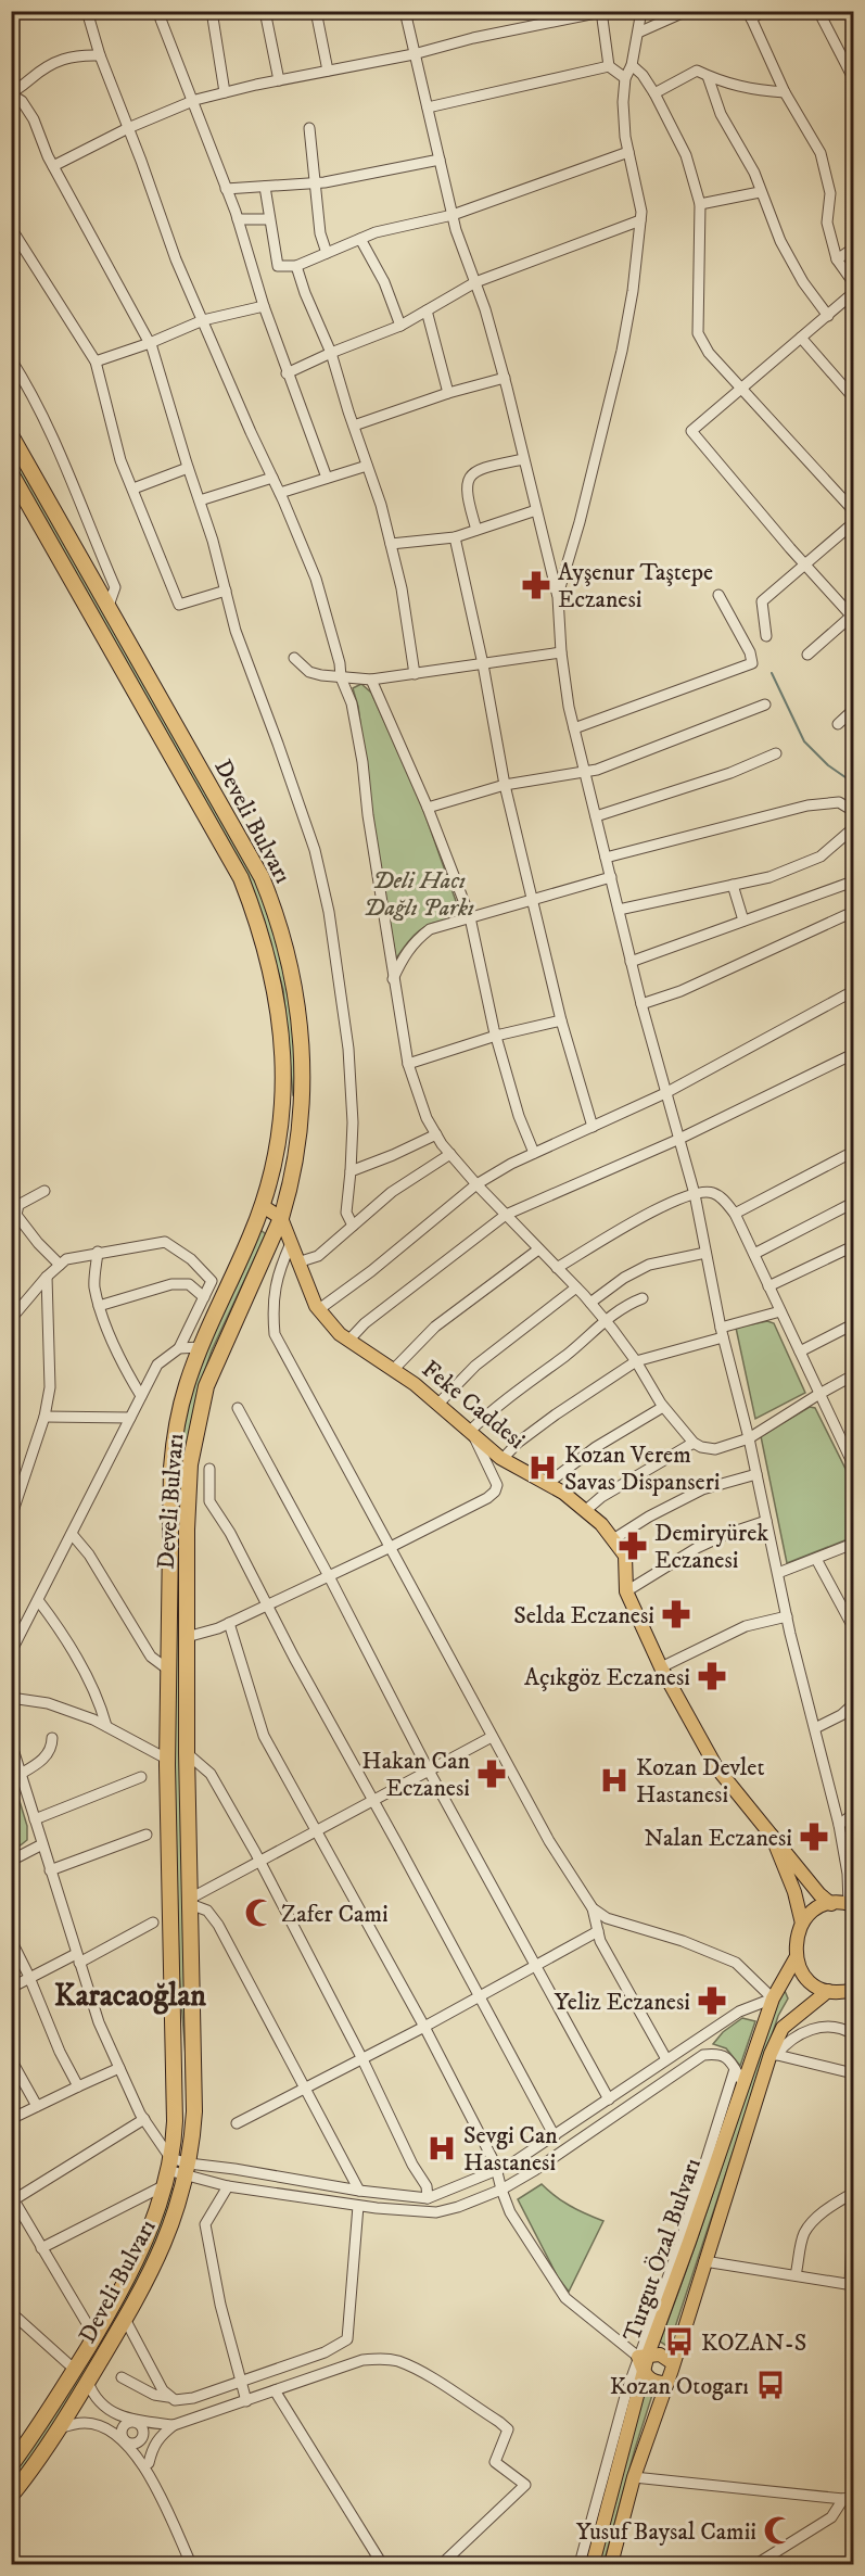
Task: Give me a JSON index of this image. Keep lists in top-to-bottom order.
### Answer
{
  "streets": {
    "highway": ["Develi Bulvarı"],
    "main road": ["Feke Caddesi", "Turgut Özal Bulvarı"]
  },
  "crossings": [
    ["Develi Bulvarı", "Feke Caddesi"]
  ],
  "districts": ["Karacaoğlan"],
  "parks": ["Deli Hacı Dağlı Parkı"],
  "places": {
    "pharmacy": [
      "Ayşenur Taştepe Eczanesi",
      "Demiryürek Eczanesi",
      "Selda Eczanesi",
      "Açıkgöz Eczanesi",
      "Hakan Can Eczanesi",
      "Nalan Eczanesi",
      "Yeliz Eczanesi"
    ],
    "hospital": ["Kozan Verem Savas Dispanseri", "Kozan Devlet Hastanesi", "Sevgi Can Hastanesi"],
    "mosque": ["Zafer Cami", "Yusuf Baysal Camii"],
    "bus stop": ["KOZAN-S", "Kozan Otogarı"]
  }
}
